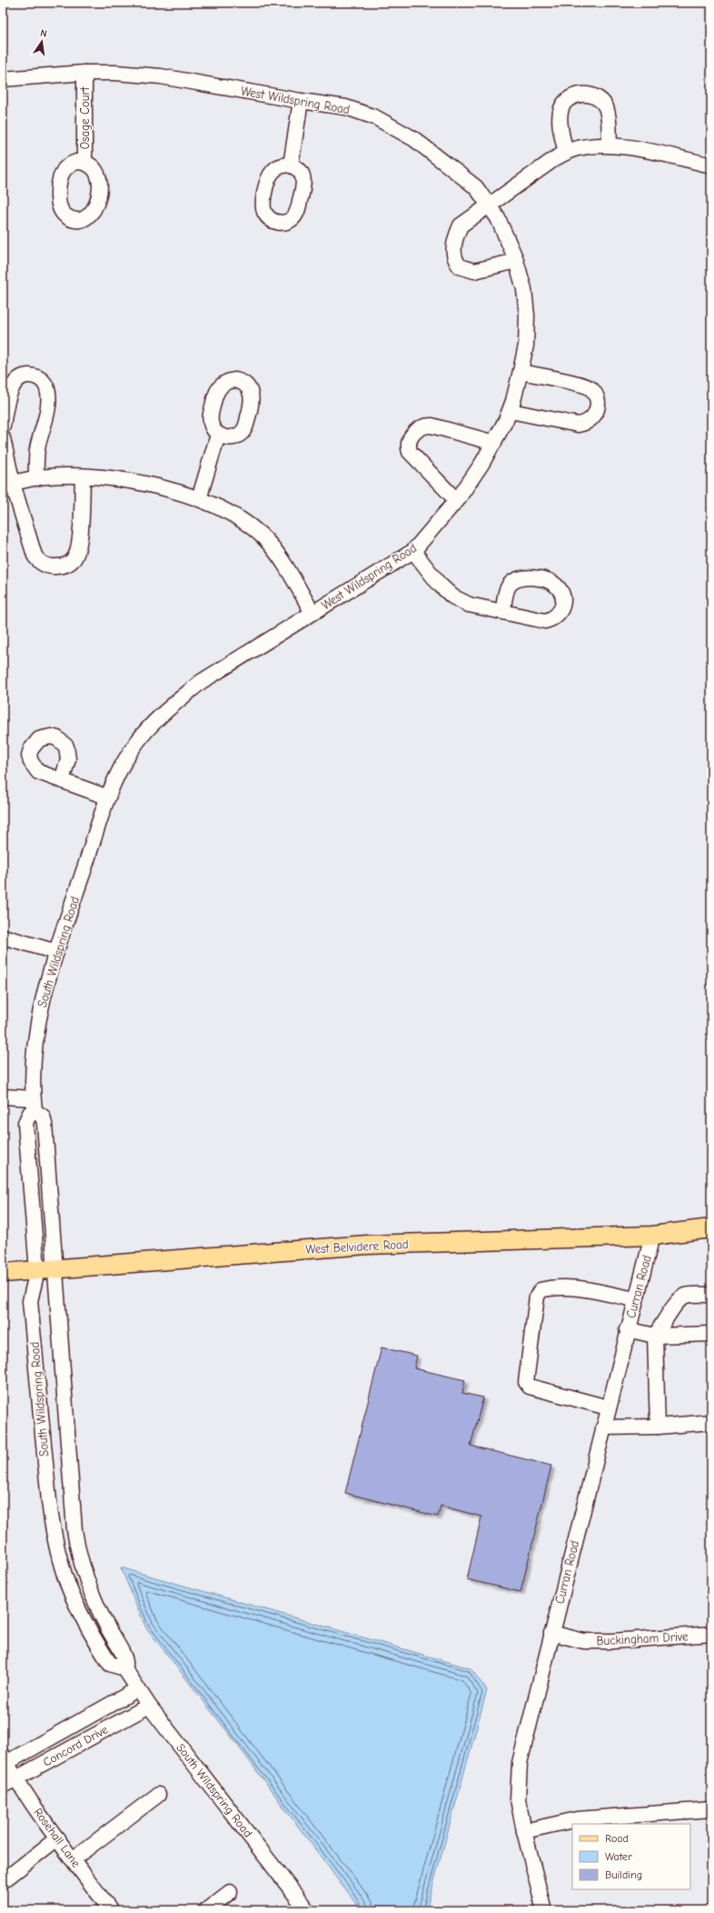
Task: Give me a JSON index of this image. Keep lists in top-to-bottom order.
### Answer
{
  "streets": {
    "main road": ["West Belvidere Road"],
    "street": [
      "West Wildspring Road",
      "Osage Court",
      "South Wildspring Road",
      "Curran Road",
      "Buckingham Drive",
      "Concord Drive",
      "Rosehall Lane"
    ]
  },
  "crossings": [
    ["West Wildspring Road", "Osage Court"],
    ["West Wildspring Road", "South Wildspring Road"],
    ["South Wildspring Road", "West Belvidere Road"],
    ["South Wildspring Road", "Concord Drive"],
    ["West Belvidere Road", "Curran Road"],
    ["Curran Road", "Buckingham Drive"],
    ["Concord Drive", "Rosehall Lane"]
  ],
  "legend": ["Road", "Water", "Building"],
  "north": "top"
}
